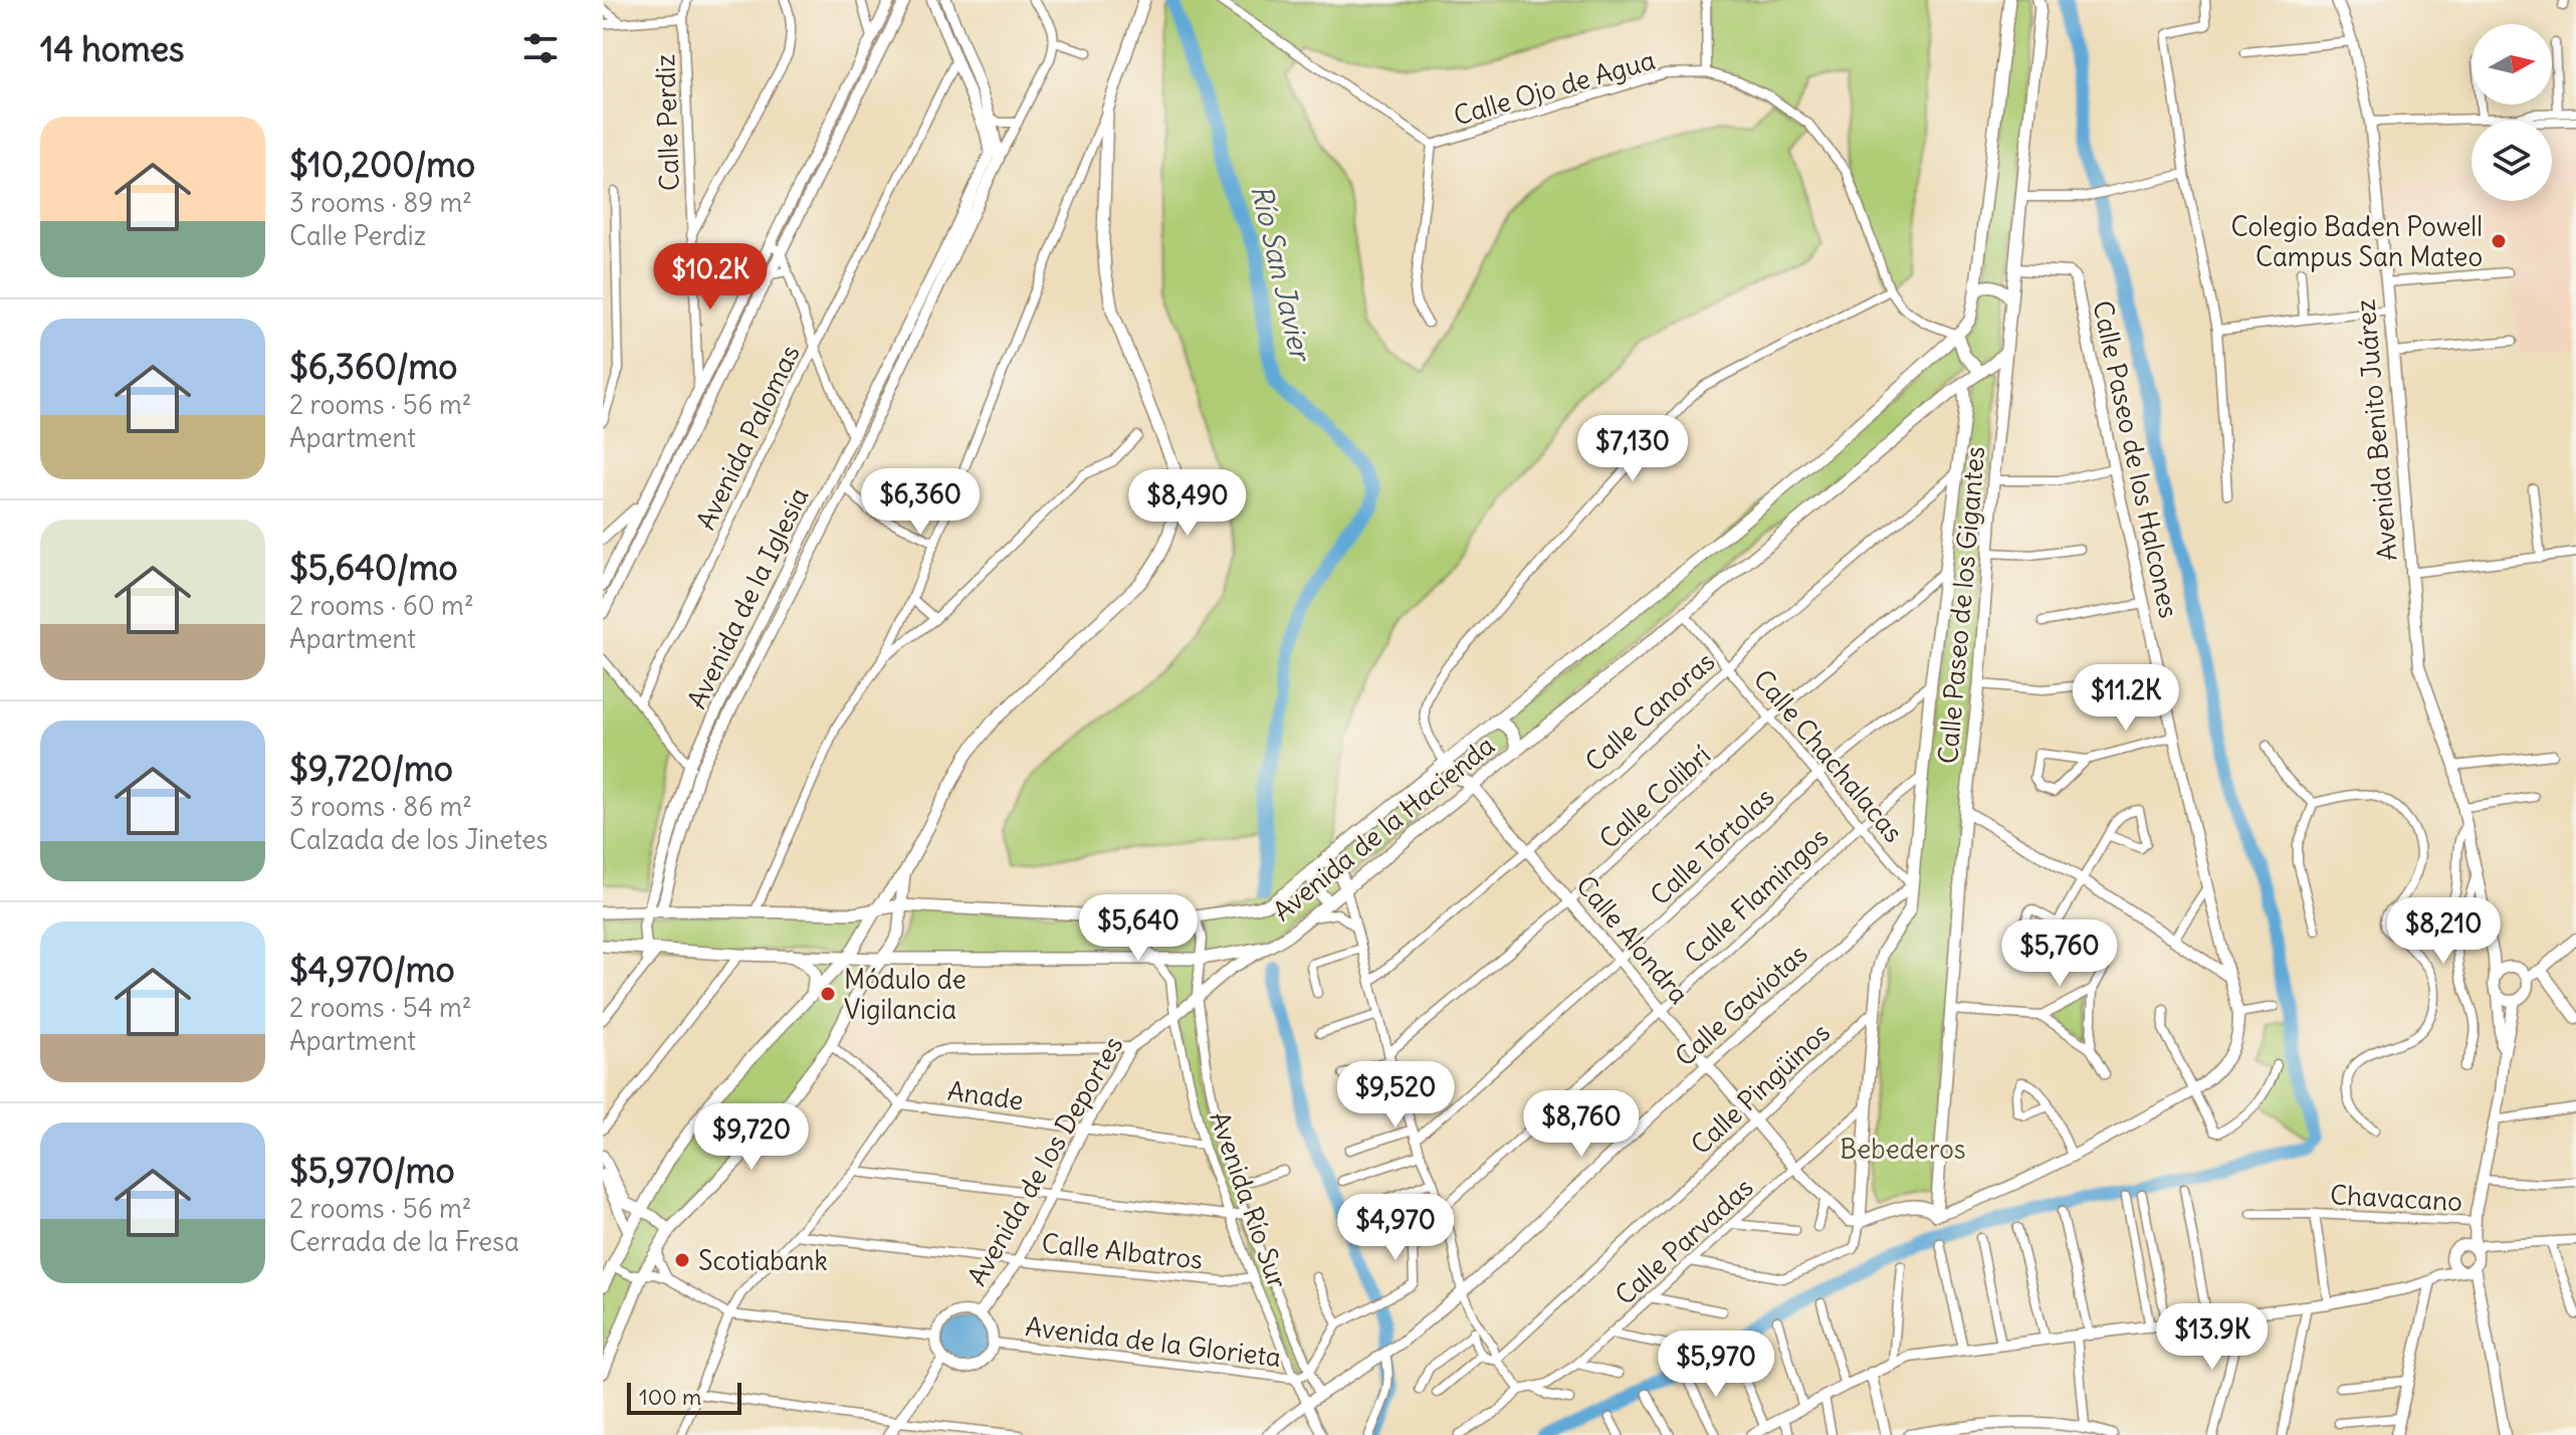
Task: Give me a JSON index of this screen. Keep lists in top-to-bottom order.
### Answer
{
  "streets": {
    "main road": ["Calle Paseo de los Halcones", "Calle Paseo de los Gigantes", "Avenida de la Hacienda"],
    "street": [
      "Calle Ojo de Agua",
      "Calle Perdiz",
      "Avenida Benito Juárez",
      "Avenida Palomas",
      "Avenida de la Iglesia",
      "Calle Canoras",
      "Calle Chachalacas",
      "Calle Colibrí",
      "Calle Tórtolas",
      "Calle Flamingos",
      "Calle Alondra",
      "Calle Gaviotas",
      "Calle Pingüinos",
      "Anade",
      "Avenida de los Deportes",
      "Chavacano",
      "Avenida Río Sur",
      "Calle Parvadas",
      "Calle Albatros",
      "Avenida de la Glorieta"
    ]
  },
  "crossings": [
    ["Calle Ojo de Agua", "Avenida de la Hacienda"],
    ["Avenida Palomas", "Avenida de la Iglesia"],
    ["Calle Paseo de los Halcones", "Calle Paseo de los Gigantes"],
    ["Calle Paseo de los Halcones", "Calle Alondra"],
    ["Avenida de la Iglesia", "Avenida de la Hacienda"],
    ["Calle Paseo de los Gigantes", "Calle Canoras"],
    ["Calle Paseo de los Gigantes", "Calle Chachalacas"],
    ["Calle Paseo de los Gigantes", "Calle Colibrí"],
    ["Calle Paseo de los Gigantes", "Avenida de la Hacienda"],
    ["Calle Paseo de los Gigantes", "Calle Tórtolas"],
    ["Calle Paseo de los Gigantes", "Calle Flamingos"],
    ["Calle Paseo de los Gigantes", "Calle Alondra"],
    ["Calle Paseo de los Gigantes", "Calle Gaviotas"],
    ["Calle Paseo de los Gigantes", "Calle Pingüinos"],
    ["Calle Paseo de los Gigantes", "Calle Parvadas"],
    ["Calle Canoras", "Calle Chachalacas"],
    ["Calle Canoras", "Calle Alondra"],
    ["Calle Chachalacas", "Calle Colibrí"],
    ["Calle Chachalacas", "Avenida de la Hacienda"],
    ["Calle Chachalacas", "Calle Tórtolas"],
    ["Calle Chachalacas", "Calle Flamingos"],
    ["Calle Chachalacas", "Calle Gaviotas"],
    ["Calle Colibrí", "Calle Alondra"],
    ["Avenida de la Hacienda", "Calle Alondra"],
    ["Avenida de la Hacienda", "Avenida de los Deportes"],
    ["Avenida de la Hacienda", "Avenida Río Sur"],
    ["Calle Tórtolas", "Calle Alondra"],
    ["Calle Flamingos", "Calle Alondra"],
    ["Calle Alondra", "Calle Gaviotas"],
    ["Calle Alondra", "Calle Pingüinos"],
    ["Calle Alondra", "Calle Parvadas"],
    ["Calle Gaviotas", "Avenida Río Sur"],
    ["Anade", "Avenida de los Deportes"],
    ["Anade", "Avenida Río Sur"],
    ["Avenida de los Deportes", "Avenida Río Sur"],
    ["Avenida de los Deportes", "Calle Albatros"],
    ["Avenida de los Deportes", "Avenida de la Glorieta"],
    ["Avenida Río Sur", "Calle Albatros"],
    ["Avenida Río Sur", "Avenida de la Glorieta"]
  ],
  "water": ["Río San Javier"],
  "parks": ["Bebederos"],
  "places": ["Colegio Baden Powell Campus San Mateo", "Módulo de Vigilancia", "Scotiabank"],
  "scale_bar": "100 m",
  "north": "right",
  "page": {
    "heading": "14 homes",
    "list": [
      {
        "name": "$10,200/mo",
        "note": "3 rooms · 89 m² · Calle Perdiz"
      },
      {
        "name": "$6,360/mo",
        "note": "2 rooms · 56 m² · Apartment"
      },
      {
        "name": "$5,640/mo",
        "note": "2 rooms · 60 m² · Apartment"
      },
      {
        "name": "$9,720/mo",
        "note": "3 rooms · 86 m² · Calzada de los Jinetes"
      },
      {
        "name": "$4,970/mo",
        "note": "2 rooms · 54 m² · Apartment"
      },
      {
        "name": "$5,970/mo",
        "note": "2 rooms · 56 m² · Cerrada de la Fresa"
      }
    ],
    "price": [
      "$10.2K",
      "$7,130",
      "$6,360",
      "$8,490",
      "$11.2K",
      "$5,640",
      "$8,210",
      "$5,760",
      "$9,520",
      "$8,760",
      "$9,720",
      "$4,970",
      "$13.9K",
      "$5,970"
    ],
    "scale": "100 m"
  }
}
